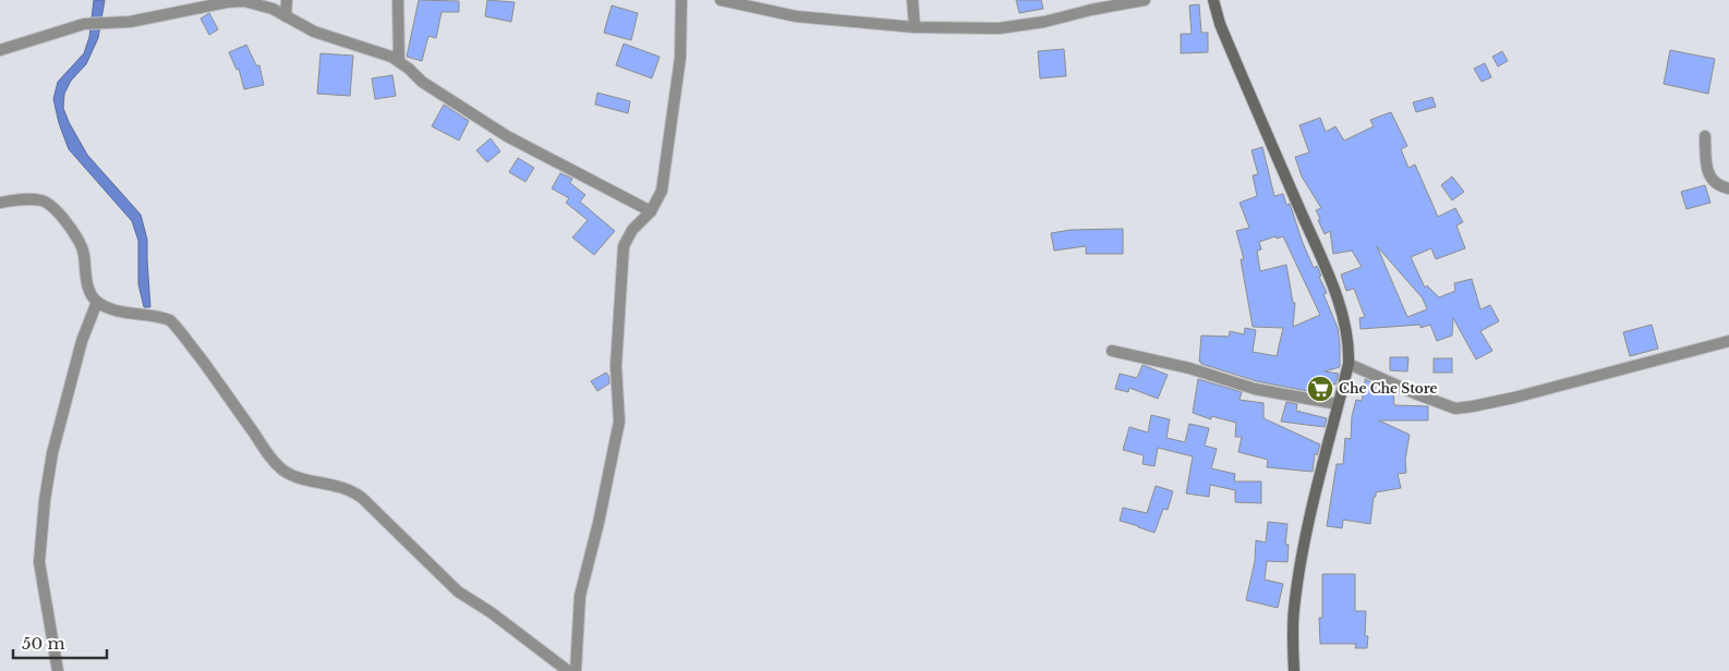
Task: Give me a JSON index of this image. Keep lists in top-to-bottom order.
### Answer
{
  "places": {
    "supermarket": ["Che Che Store"]
  },
  "scale_bar": "50 m"
}
